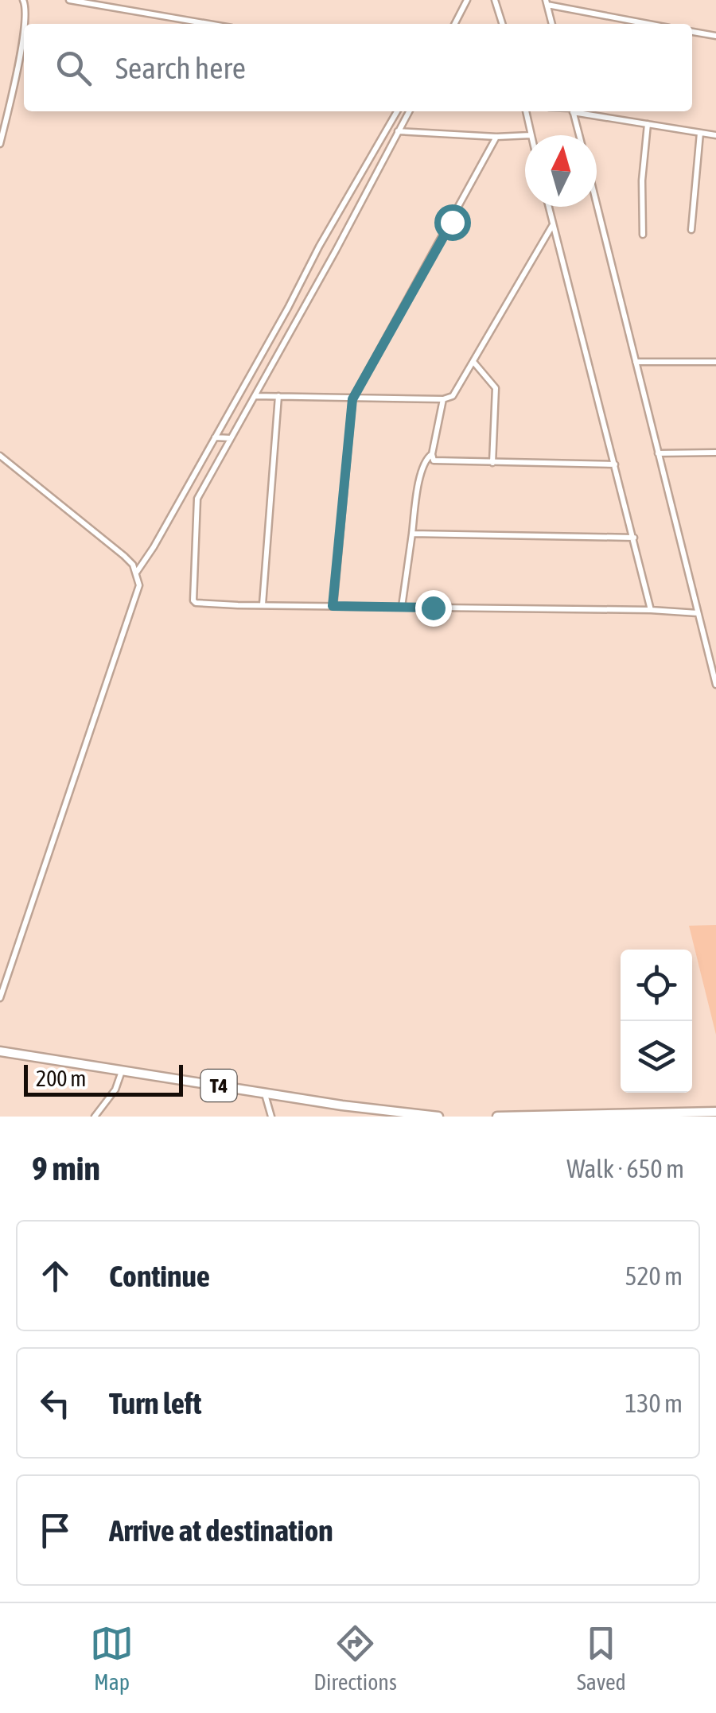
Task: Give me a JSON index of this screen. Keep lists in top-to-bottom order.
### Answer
{
  "streets": {
    "highway": ["T4"]
  },
  "scale_bar": "200 m",
  "north": "top",
  "page": {
    "search": "Search here",
    "scale": "200 m",
    "heading": ["9 min", "Walk · 650 m"],
    "list": [
      ["Continue", "520 m"],
      ["Turn left", "130 m"],
      "Arrive at destination"
    ],
    "nav": ["Map", "Directions", "Saved"]
  }
}
